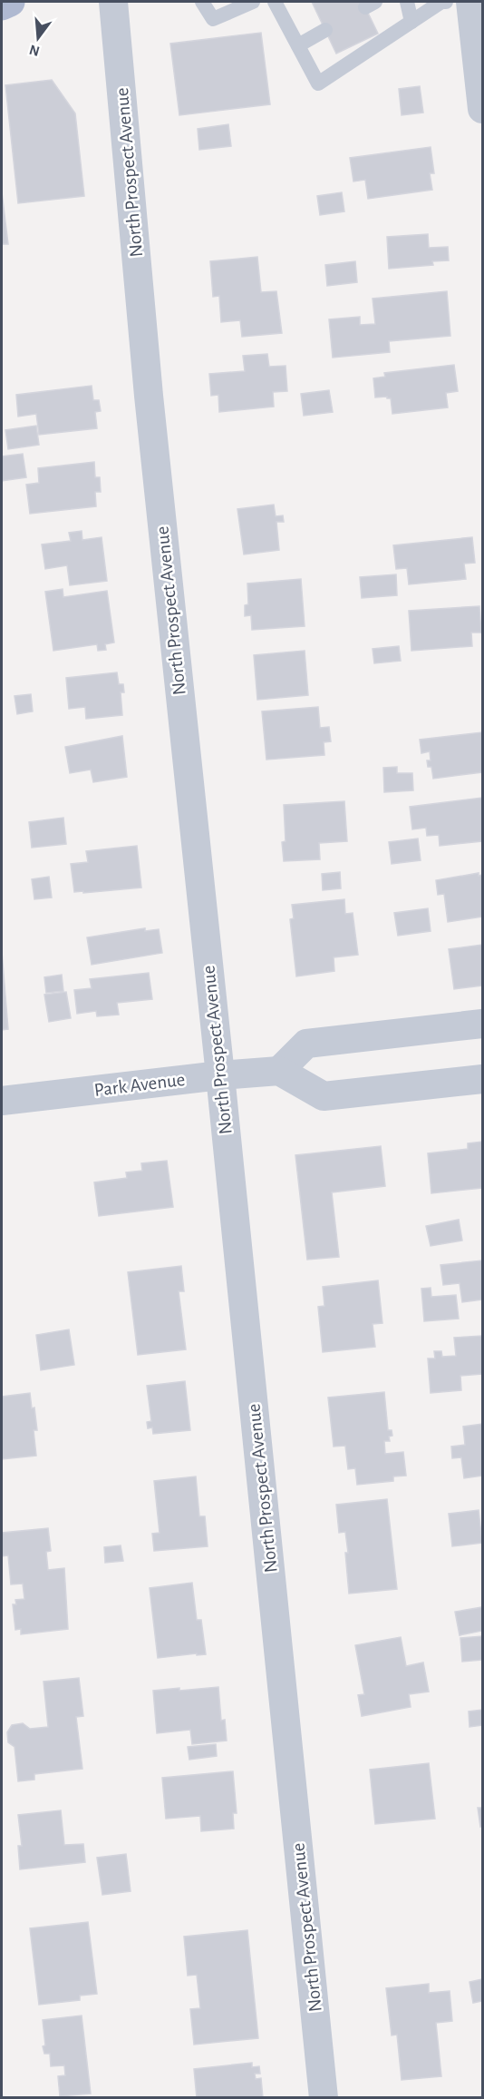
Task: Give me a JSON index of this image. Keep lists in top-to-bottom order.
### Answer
{
  "streets": {
    "street": ["North Prospect Avenue", "Park Avenue"]
  },
  "crossings": [
    ["North Prospect Avenue", "Park Avenue"]
  ],
  "north": "bottom"
}
